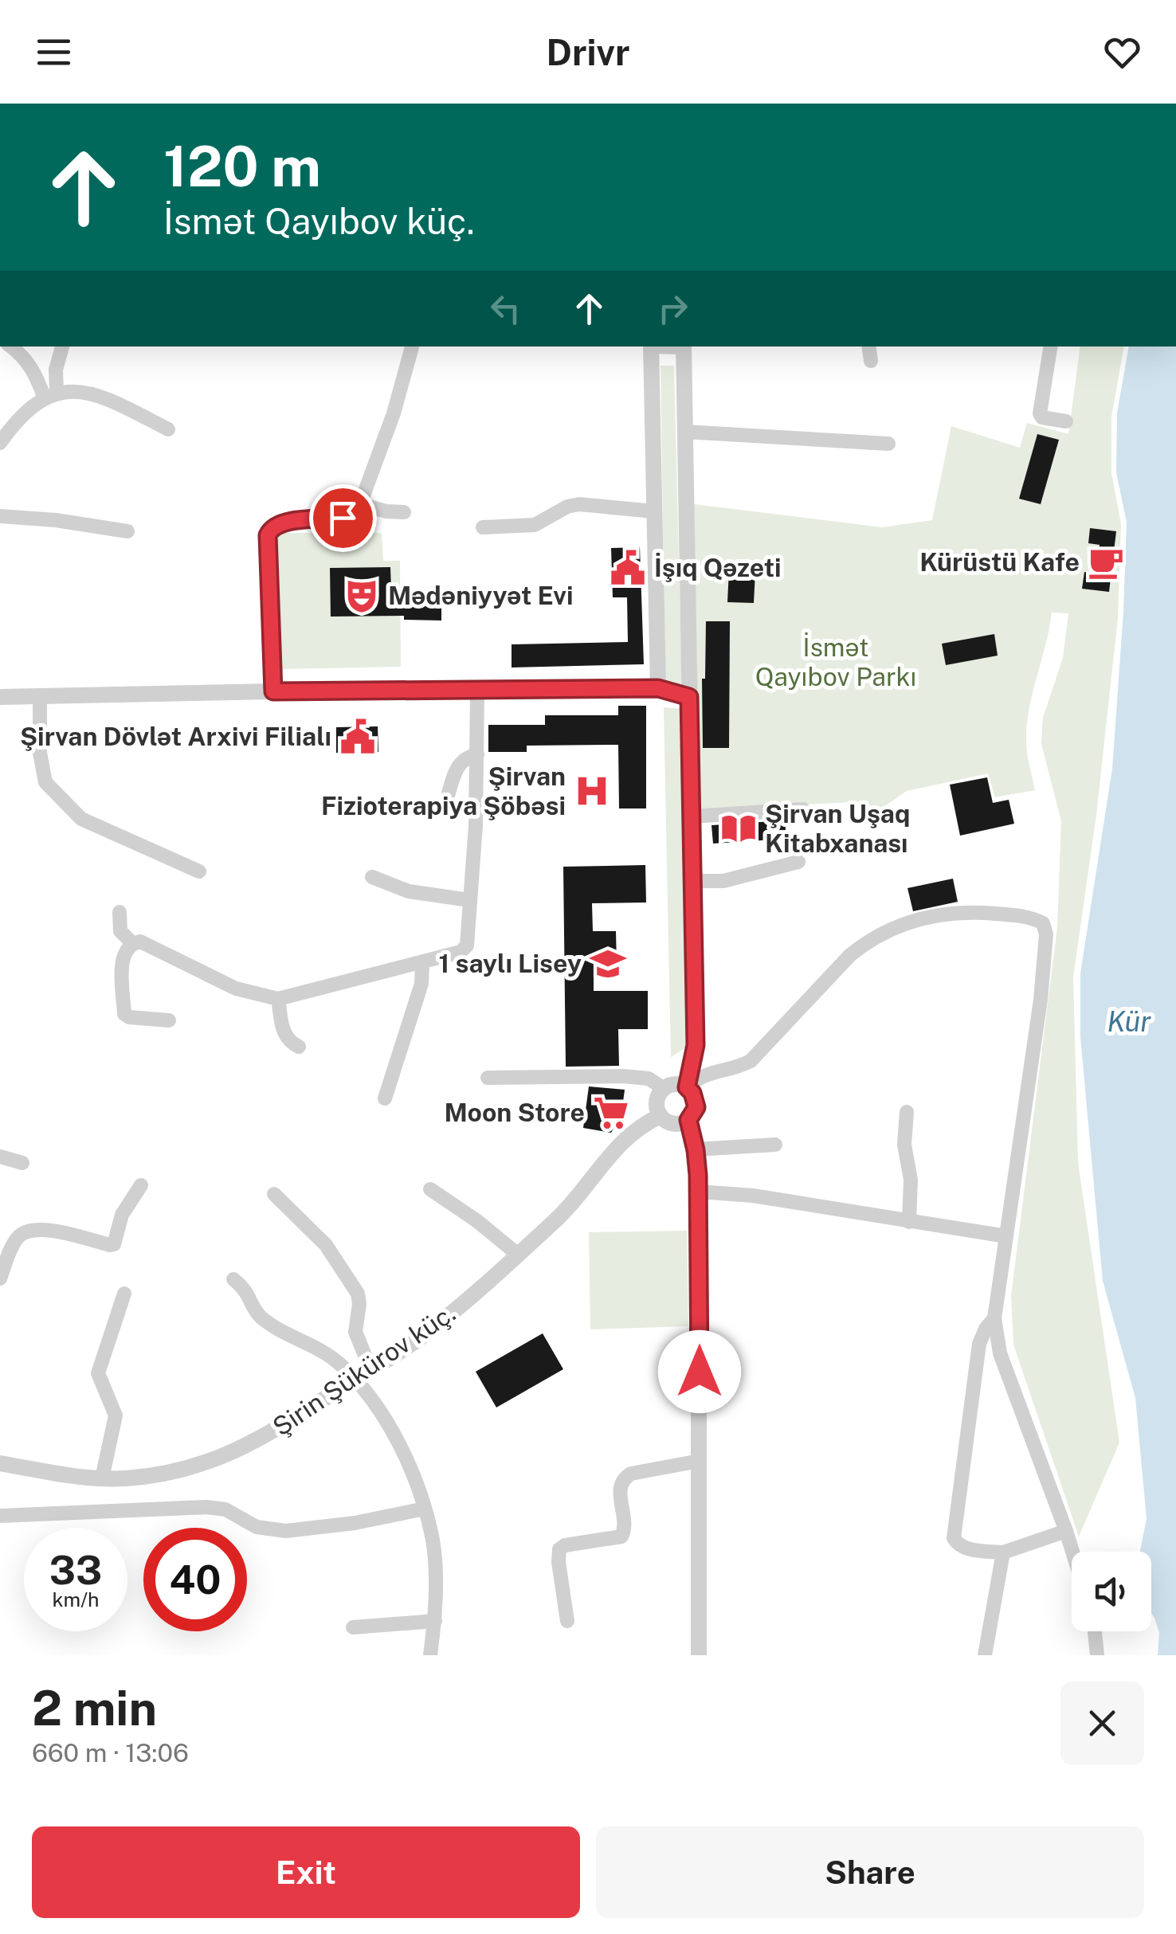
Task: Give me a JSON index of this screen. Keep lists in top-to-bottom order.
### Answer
{
  "streets": {
    "street": ["Şirin Şükürov küç."]
  },
  "water": ["Kür"],
  "parks": ["İsmət Qayıbov Parkı"],
  "places": {
    "cafe": ["Kürüstü Kafe"],
    "public building": ["İşıq Qəzeti", "Şirvan Dövlət Arxivi Filialı"],
    "theatre": ["Mədəniyyət Evi"],
    "hospital": ["Şirvan Fizioterapiya Şöbəsi"],
    "library": ["Şirvan Uşaq Kitabxanası"],
    "school or university": ["1 saylı Lisey"],
    "supermarket": ["Moon Store"]
  },
  "page": {
    "header": "Drivr",
    "turn": ["120 m", "İsmət Qayıbov küç."],
    "speed": "33 km/h",
    "limit": "40",
    "heading": ["2 min", "660 m · 13:06"],
    "buttons": ["Exit", "Share"]
  }
}
